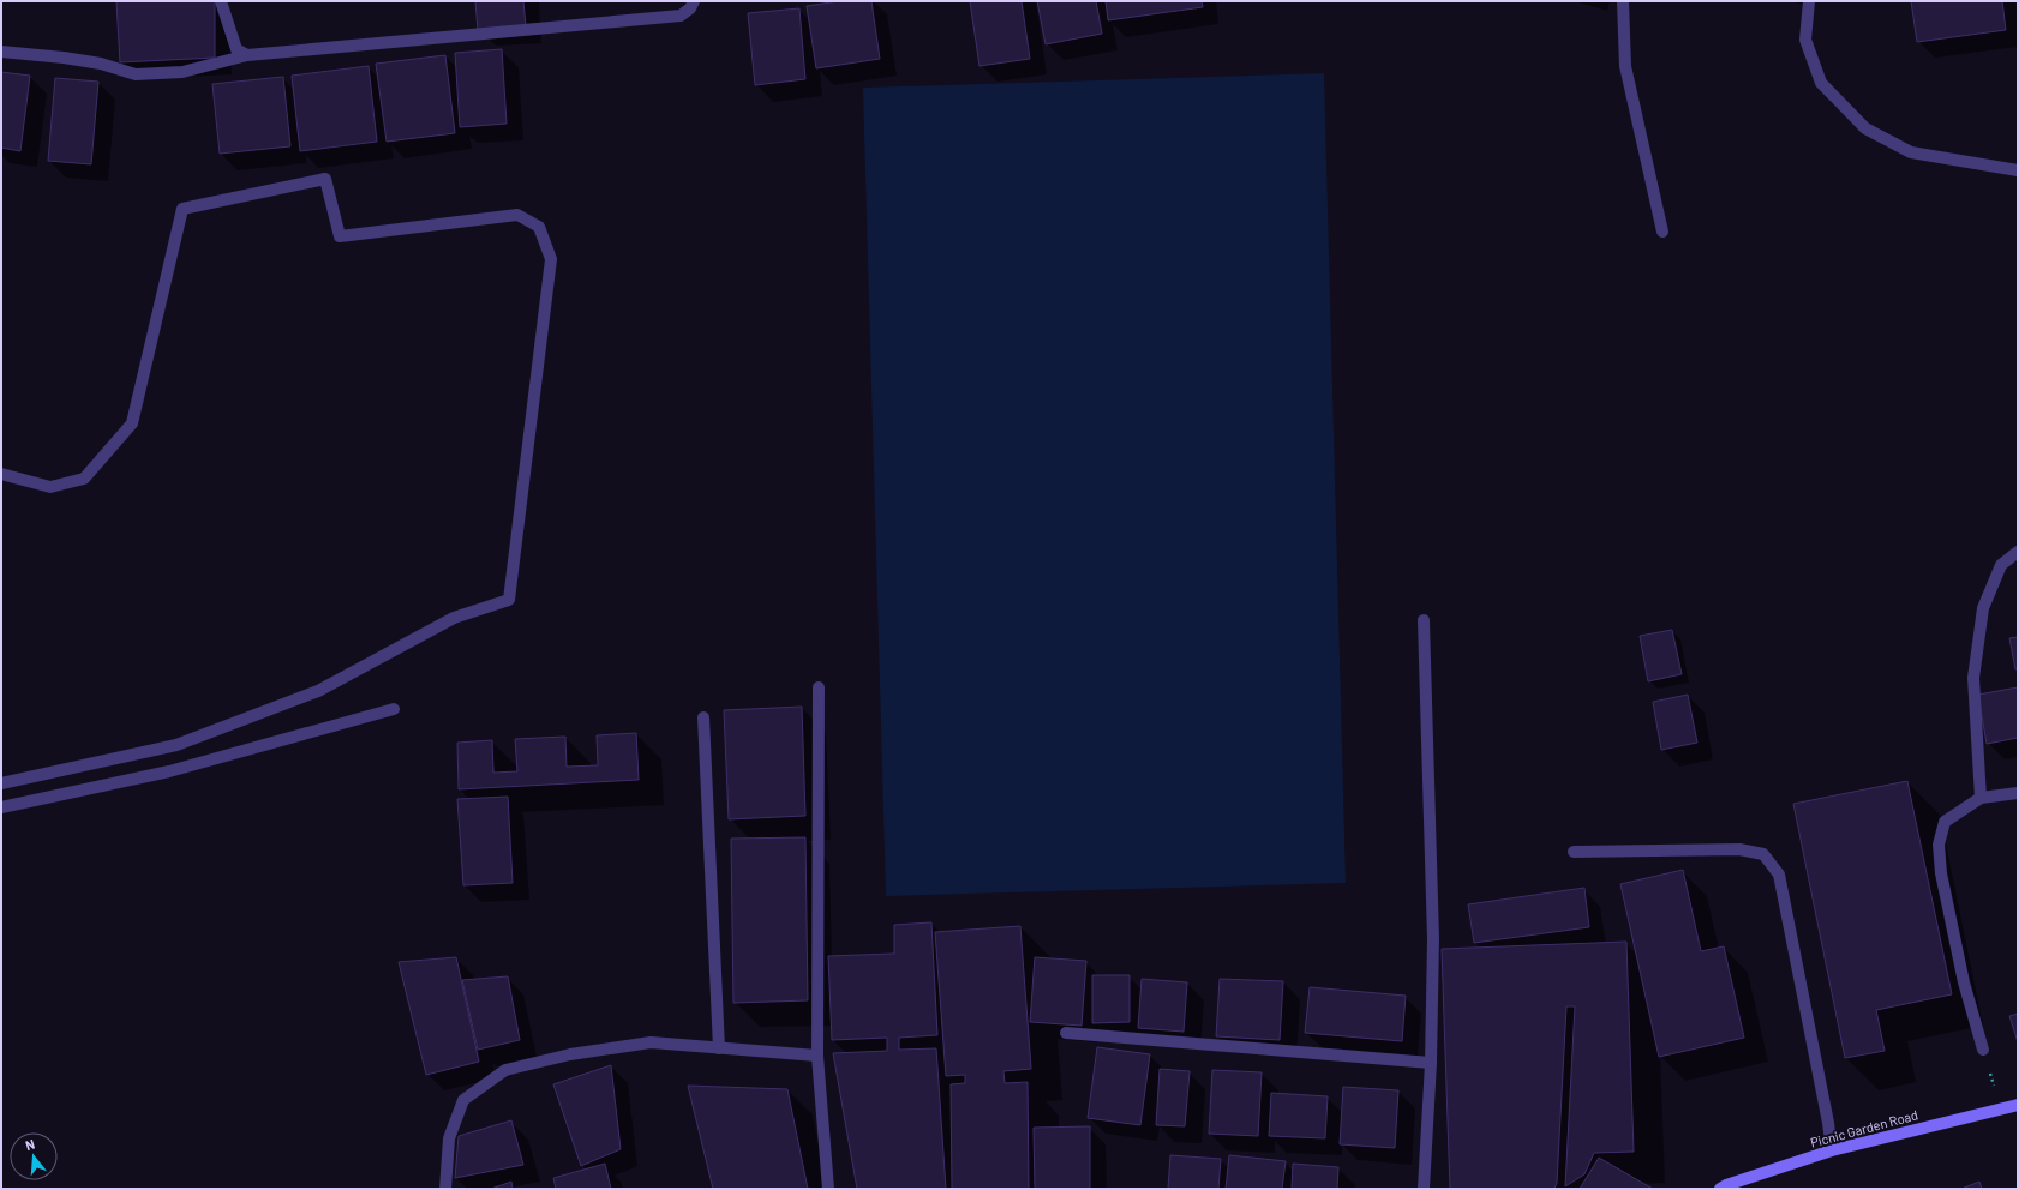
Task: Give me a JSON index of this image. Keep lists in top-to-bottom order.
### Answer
{
  "streets": {
    "main road": ["Picnic Garden Road"]
  },
  "north": "top"
}
